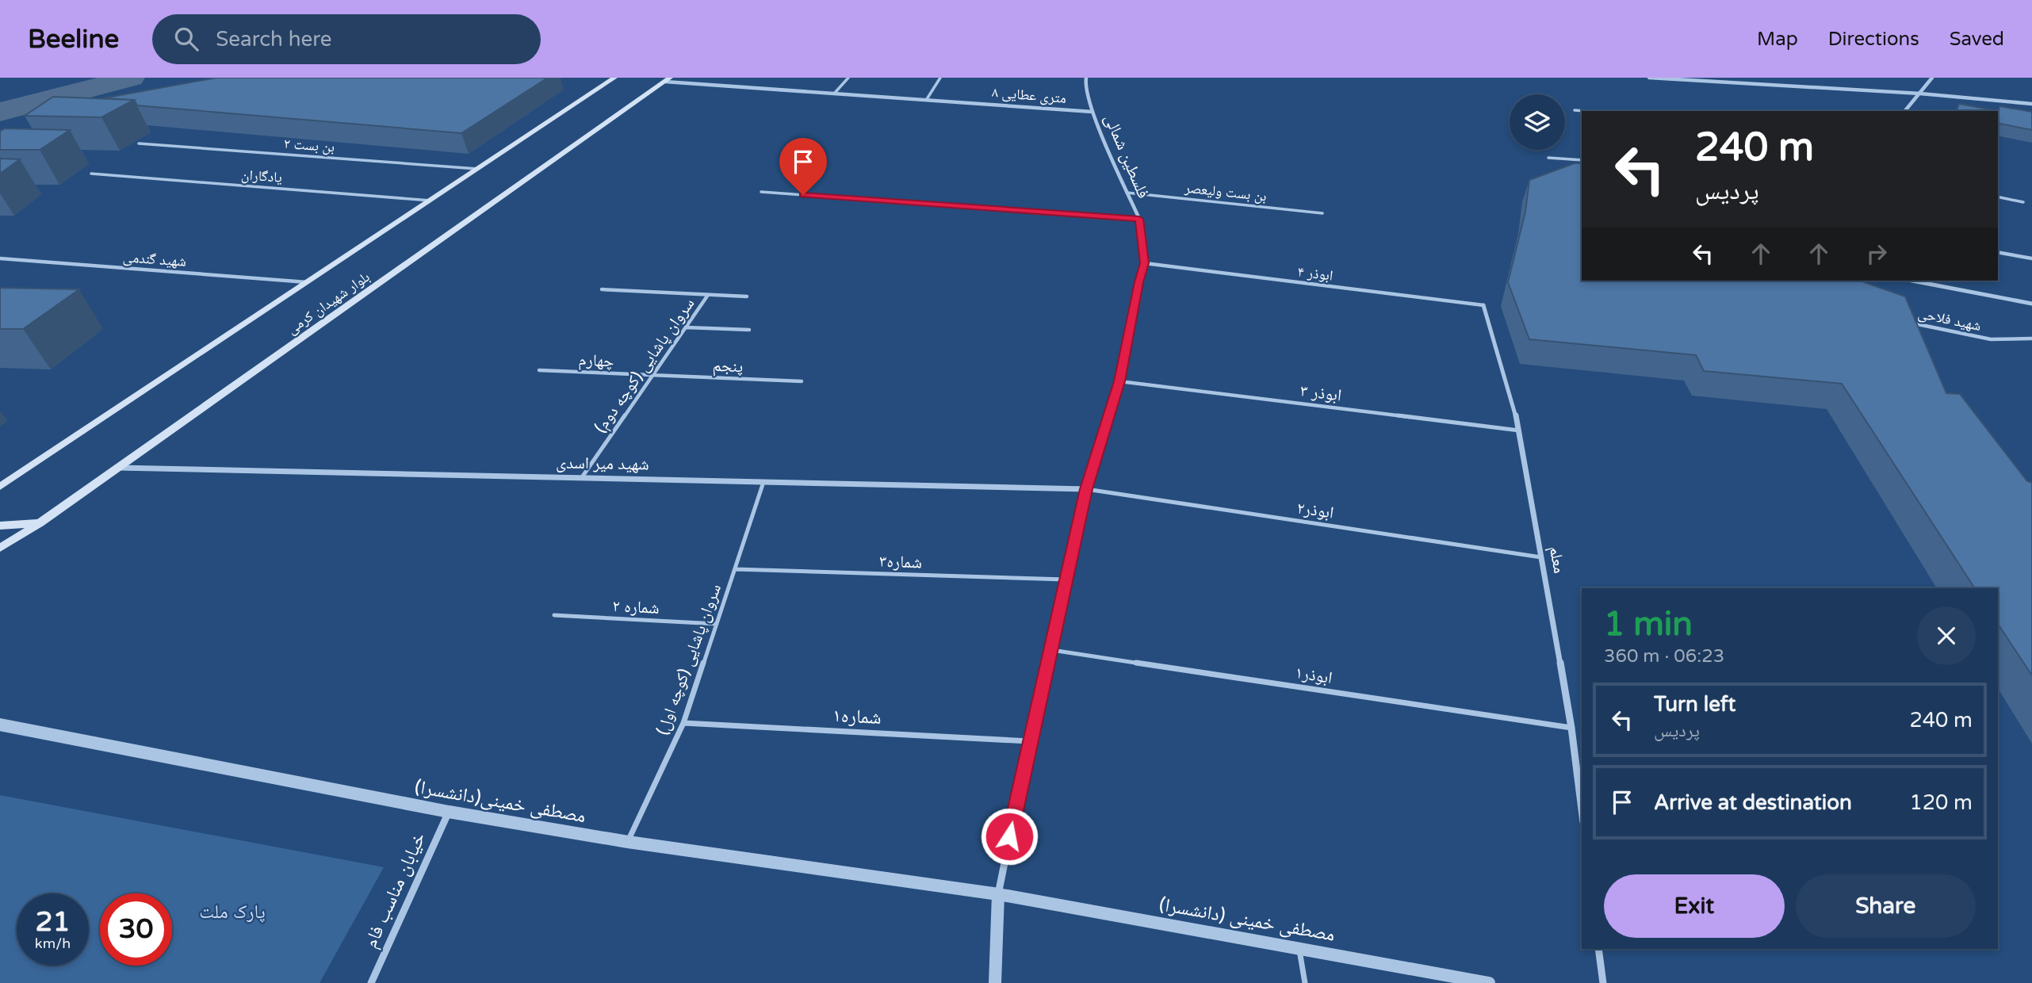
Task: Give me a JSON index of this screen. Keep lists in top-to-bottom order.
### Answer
{
  "streets": {
    "main road": ["بلوار شهیدان کرمی"],
    "street": [
      "۸ متری عطایی",
      "فلسطین شمالی",
      "شهید میر اسدی",
      "معلم",
      "(دانشسرا)مصطفی خمینی",
      "خیابان مناسب فام",
      "مصطفی خمینی (دانشسرا)"
    ],
    "lane": [
      "بن بست ۲",
      "یادگاران",
      "بن بست ولیعصر",
      "شهید گندمی",
      "ابوذر ۴",
      "شهید فلاحی",
      "چهارم",
      "سروان پاشایی (کوچه دوم)",
      "پنجم",
      "ابوذر ۳",
      "ابوذر۲",
      "شماره۳",
      "شماره ۲",
      "سروان پاشایی (کوچه اول)",
      "ابوذر۱",
      "شماره۱"
    ]
  },
  "crossings": [
    ["۸ متری عطایی", "فلسطین شمالی"],
    ["۸ متری عطایی", "بلوار شهیدان کرمی"],
    ["بن بست ۲", "بلوار شهیدان کرمی"],
    ["فلسطین شمالی", "بن بست ولیعصر"],
    ["فلسطین شمالی", "ابوذر ۴"],
    ["فلسطین شمالی", "ابوذر ۳"],
    ["فلسطین شمالی", "شهید میر اسدی"],
    ["فلسطین شمالی", "ابوذر۲"],
    ["فلسطین شمالی", "شماره۳"],
    ["فلسطین شمالی", "ابوذر۱"],
    ["فلسطین شمالی", "شماره۱"],
    ["فلسطین شمالی", "(دانشسرا)مصطفی خمینی"],
    ["فلسطین شمالی", "مصطفی خمینی (دانشسرا)"],
    ["یادگاران", "بلوار شهیدان کرمی"],
    ["شهید گندمی", "بلوار شهیدان کرمی"],
    ["ابوذر ۴", "معلم"],
    ["بلوار شهیدان کرمی", "شهید میر اسدی"],
    ["چهارم", "سروان پاشایی (کوچه دوم)"],
    ["چهارم", "پنجم"],
    ["سروان پاشایی (کوچه دوم)", "پنجم"],
    ["سروان پاشایی (کوچه دوم)", "شهید میر اسدی"],
    ["ابوذر ۳", "معلم"],
    ["شهید میر اسدی", "ابوذر۲"],
    ["شهید میر اسدی", "سروان پاشایی (کوچه اول)"],
    ["ابوذر۲", "معلم"],
    ["معلم", "ابوذر۱"],
    ["شماره۳", "سروان پاشایی (کوچه اول)"],
    ["شماره ۲", "سروان پاشایی (کوچه اول)"],
    ["سروان پاشایی (کوچه اول)", "شماره۱"],
    ["سروان پاشایی (کوچه اول)", "(دانشسرا)مصطفی خمینی"],
    ["(دانشسرا)مصطفی خمینی", "خیابان مناسب فام"],
    ["(دانشسرا)مصطفی خمینی", "مصطفی خمینی (دانشسرا)"]
  ],
  "parks": ["پارک ملت"],
  "page": {
    "header": "Beeline",
    "search": "Search here",
    "nav": ["Map", "Directions", "Saved"],
    "turn": ["240 m", "پردیس"],
    "heading": ["1 min", "360 m · 06:23"],
    "list": [
      {
        "name": "Turn left",
        "note": "پردیس",
        "value": "240 m"
      },
      {
        "name": "Arrive at destination",
        "value": "120 m"
      }
    ],
    "buttons": ["Exit", "Share"],
    "speed": "21 km/h",
    "limit": "30"
  }
}
